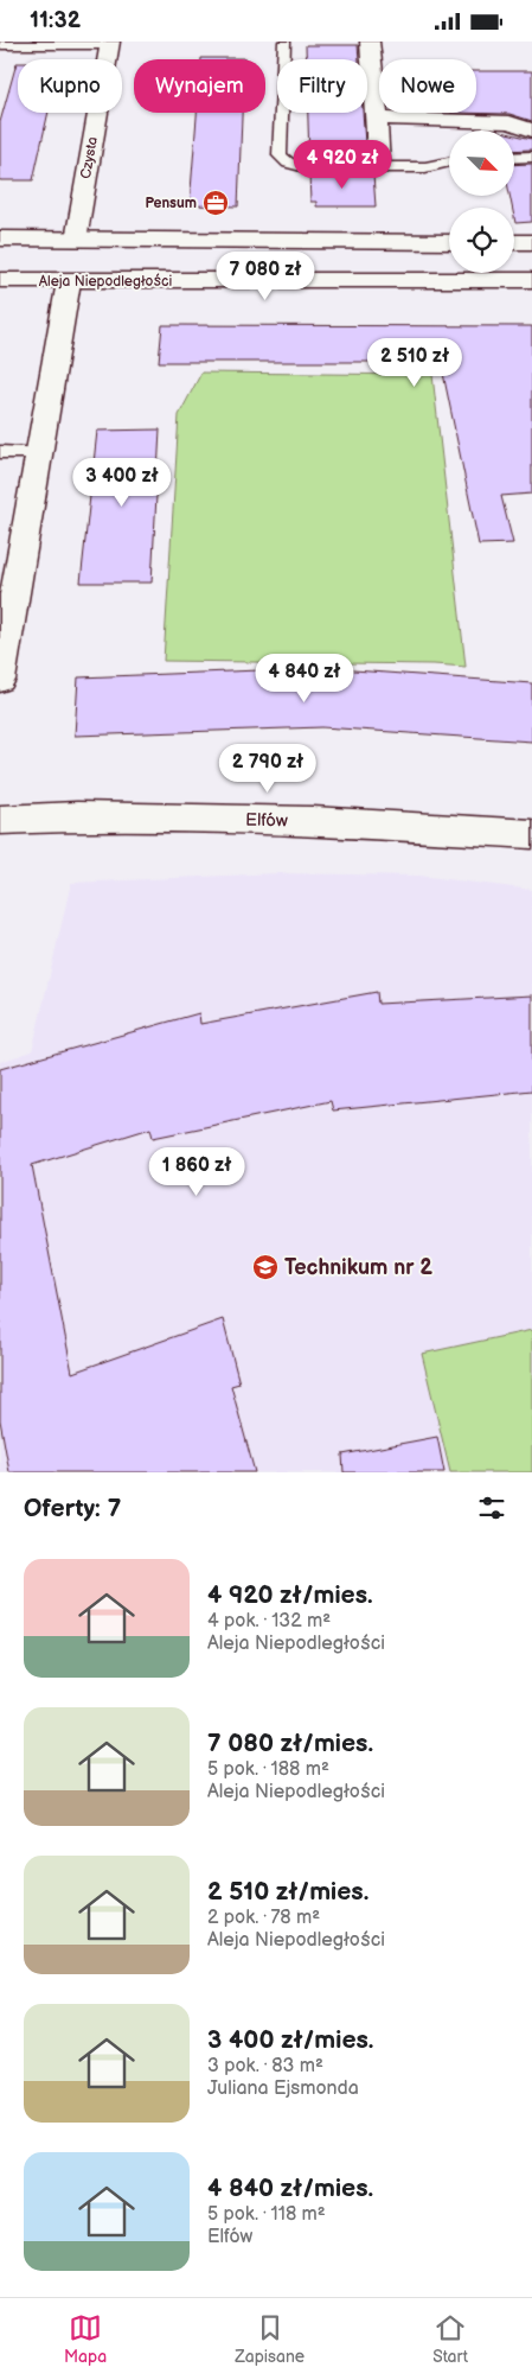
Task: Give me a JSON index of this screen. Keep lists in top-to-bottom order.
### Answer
{
  "streets": {
    "street": ["Czysta", "Aleja Niepodległości", "Elfów"]
  },
  "places": {
    "office": ["Pensum"],
    "school or university": ["Technikum nr 2"]
  },
  "north": "bottom right",
  "page": {
    "status": "11:32",
    "chip": [
      "Kupno",
      "Wynajem",
      "Filtry",
      "Nowe"
    ],
    "price": [
      "4 920 zł",
      "7 080 zł",
      "2 510 zł",
      "3 400 zł",
      "4 840 zł",
      "2 790 zł",
      "1 860 zł"
    ],
    "heading": "Oferty: 7",
    "list": [
      {
        "name": "4 920 zł/mies.",
        "note": "4 pok. · 132 m² · Aleja Niepodległości"
      },
      {
        "name": "7 080 zł/mies.",
        "note": "5 pok. · 188 m² · Aleja Niepodległości"
      },
      {
        "name": "2 510 zł/mies.",
        "note": "2 pok. · 78 m² · Aleja Niepodległości"
      },
      {
        "name": "3 400 zł/mies.",
        "note": "3 pok. · 83 m² · Juliana Ejsmonda"
      },
      {
        "name": "4 840 zł/mies.",
        "note": "5 pok. · 118 m² · Elfów"
      }
    ],
    "tabs": ["Mapa", "Zapisane", "Start"]
  }
}
